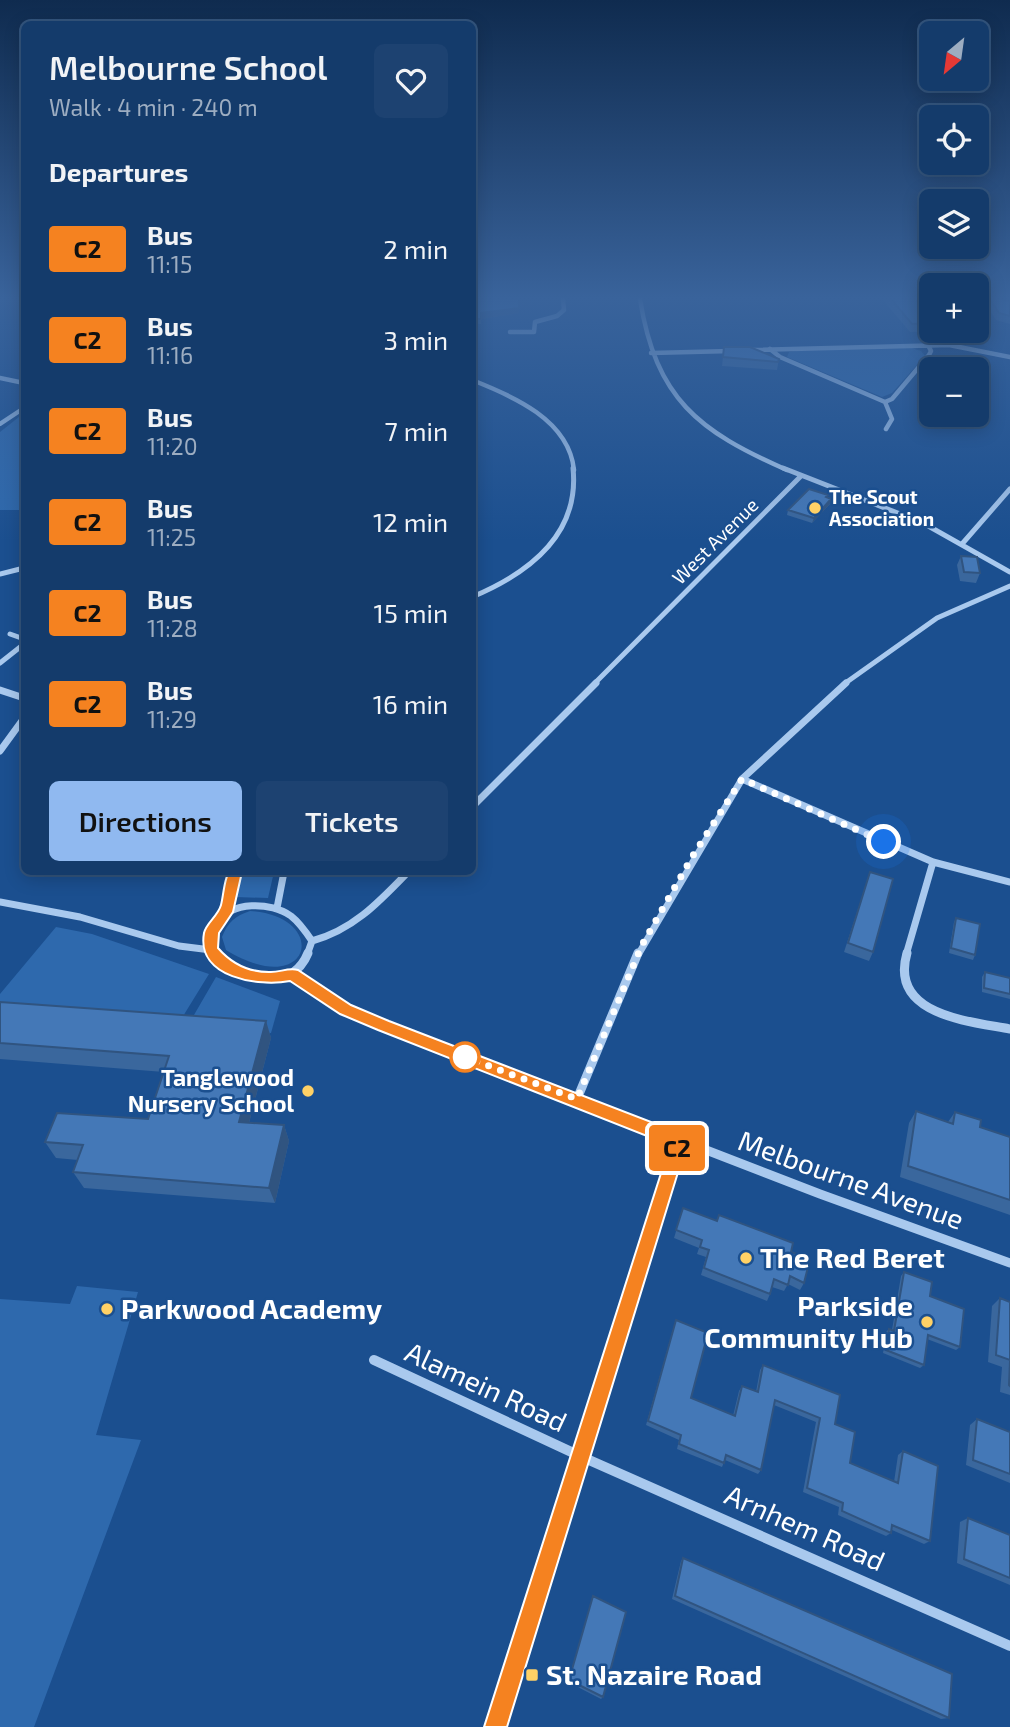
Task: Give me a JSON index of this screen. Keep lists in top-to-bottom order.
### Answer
{
  "streets": {
    "street": [
      "West Avenue",
      "Melbourne Avenue",
      "Alamein Road",
      "Arnhem Road"
    ]
  },
  "crossings": [
    ["Alamein Road", "Arnhem Road"]
  ],
  "places": {
    "other": [
      "The Scout Association",
      "Tanglewood Nursery School",
      "The Red Beret",
      "Parkwood Academy",
      "Parkside Community Hub"
    ],
    "transit": ["St. Nazaire Road"]
  },
  "lines": ["bus line C2"],
  "north": "bottom left",
  "page": {
    "on_map": "C2",
    "map_buttons": ["+", "−"],
    "heading": [
      ["Melbourne School", "Walk · 4 min · 240 m"],
      "Departures"
    ],
    "list": [
      {
        "mark": "C2",
        "name": "Bus",
        "note": "11:15",
        "value": "2 min"
      },
      {
        "mark": "C2",
        "name": "Bus",
        "note": "11:16",
        "value": "3 min"
      },
      {
        "mark": "C2",
        "name": "Bus",
        "note": "11:20",
        "value": "7 min"
      },
      {
        "mark": "C2",
        "name": "Bus",
        "note": "11:25",
        "value": "12 min"
      },
      {
        "mark": "C2",
        "name": "Bus",
        "note": "11:28",
        "value": "15 min"
      },
      {
        "mark": "C2",
        "name": "Bus",
        "note": "11:29",
        "value": "16 min"
      }
    ],
    "buttons": ["Directions", "Tickets"]
  }
}
